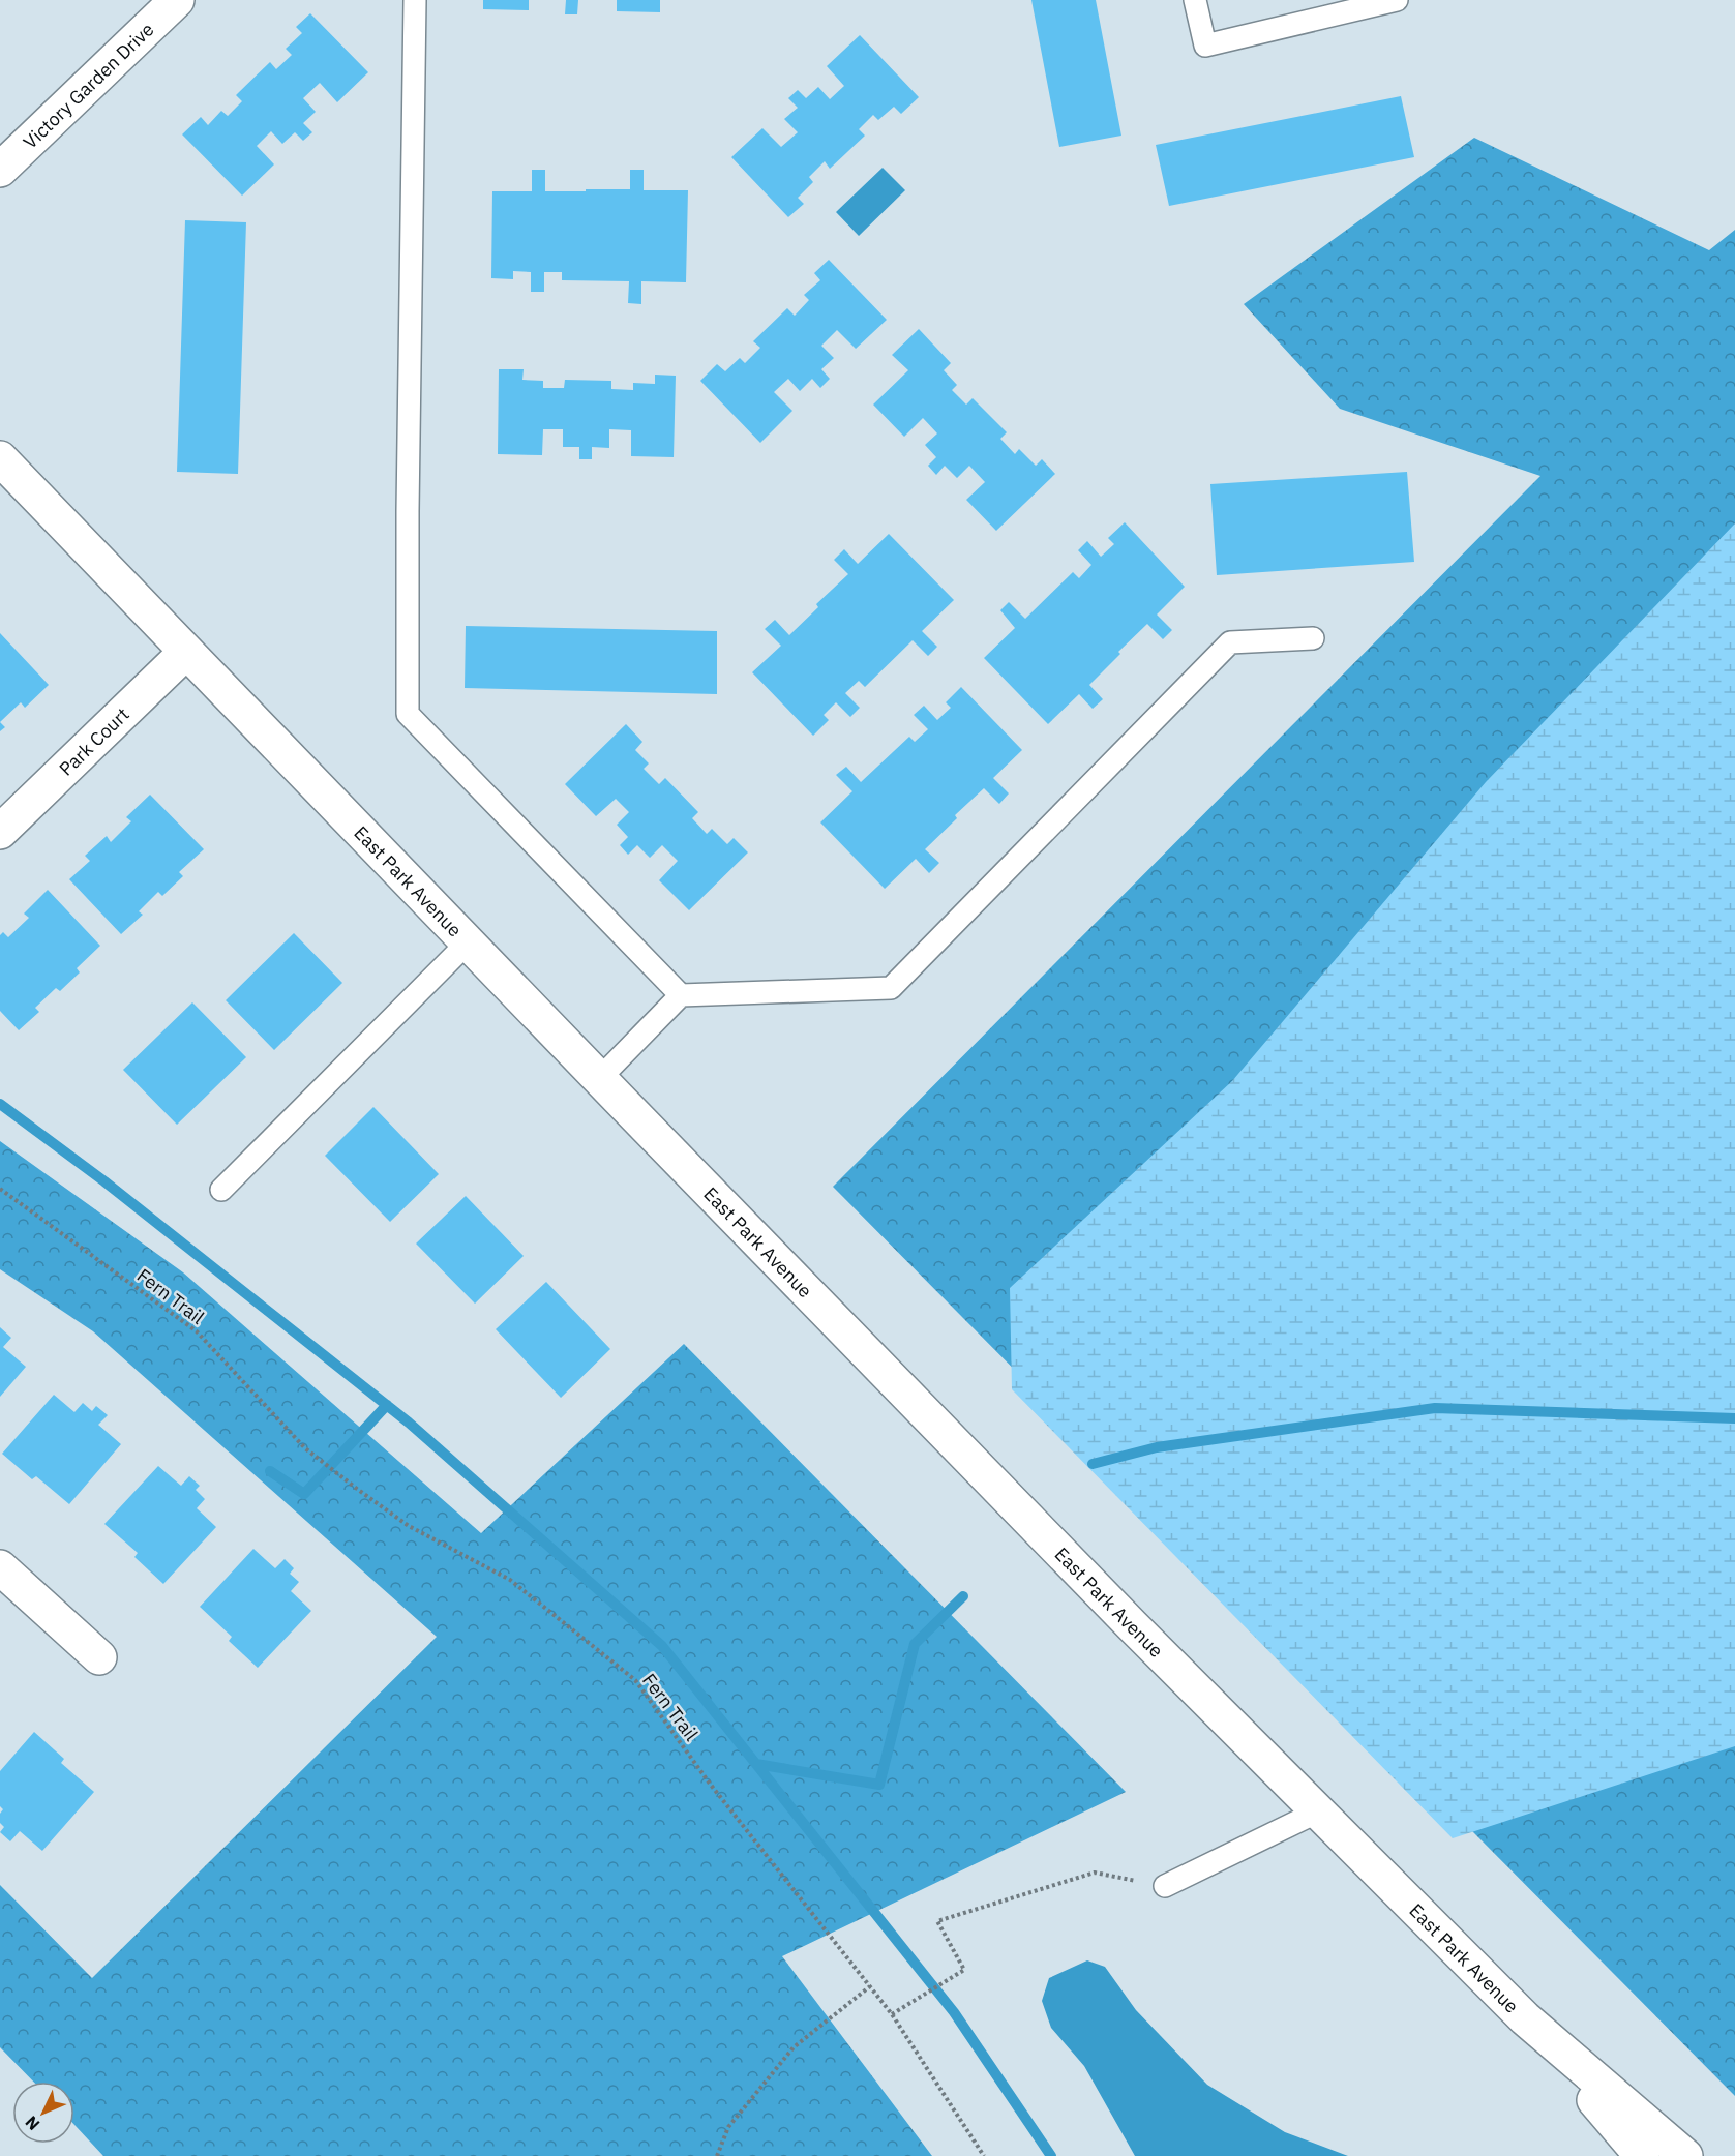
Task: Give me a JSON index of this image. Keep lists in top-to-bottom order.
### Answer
{
  "streets": {
    "main road": ["Victory Garden Drive", "Park Court", "East Park Avenue"],
    "path": ["Fern Trail"]
  },
  "crossings": [
    ["Park Court", "East Park Avenue"]
  ],
  "north": "bottom left"
}
